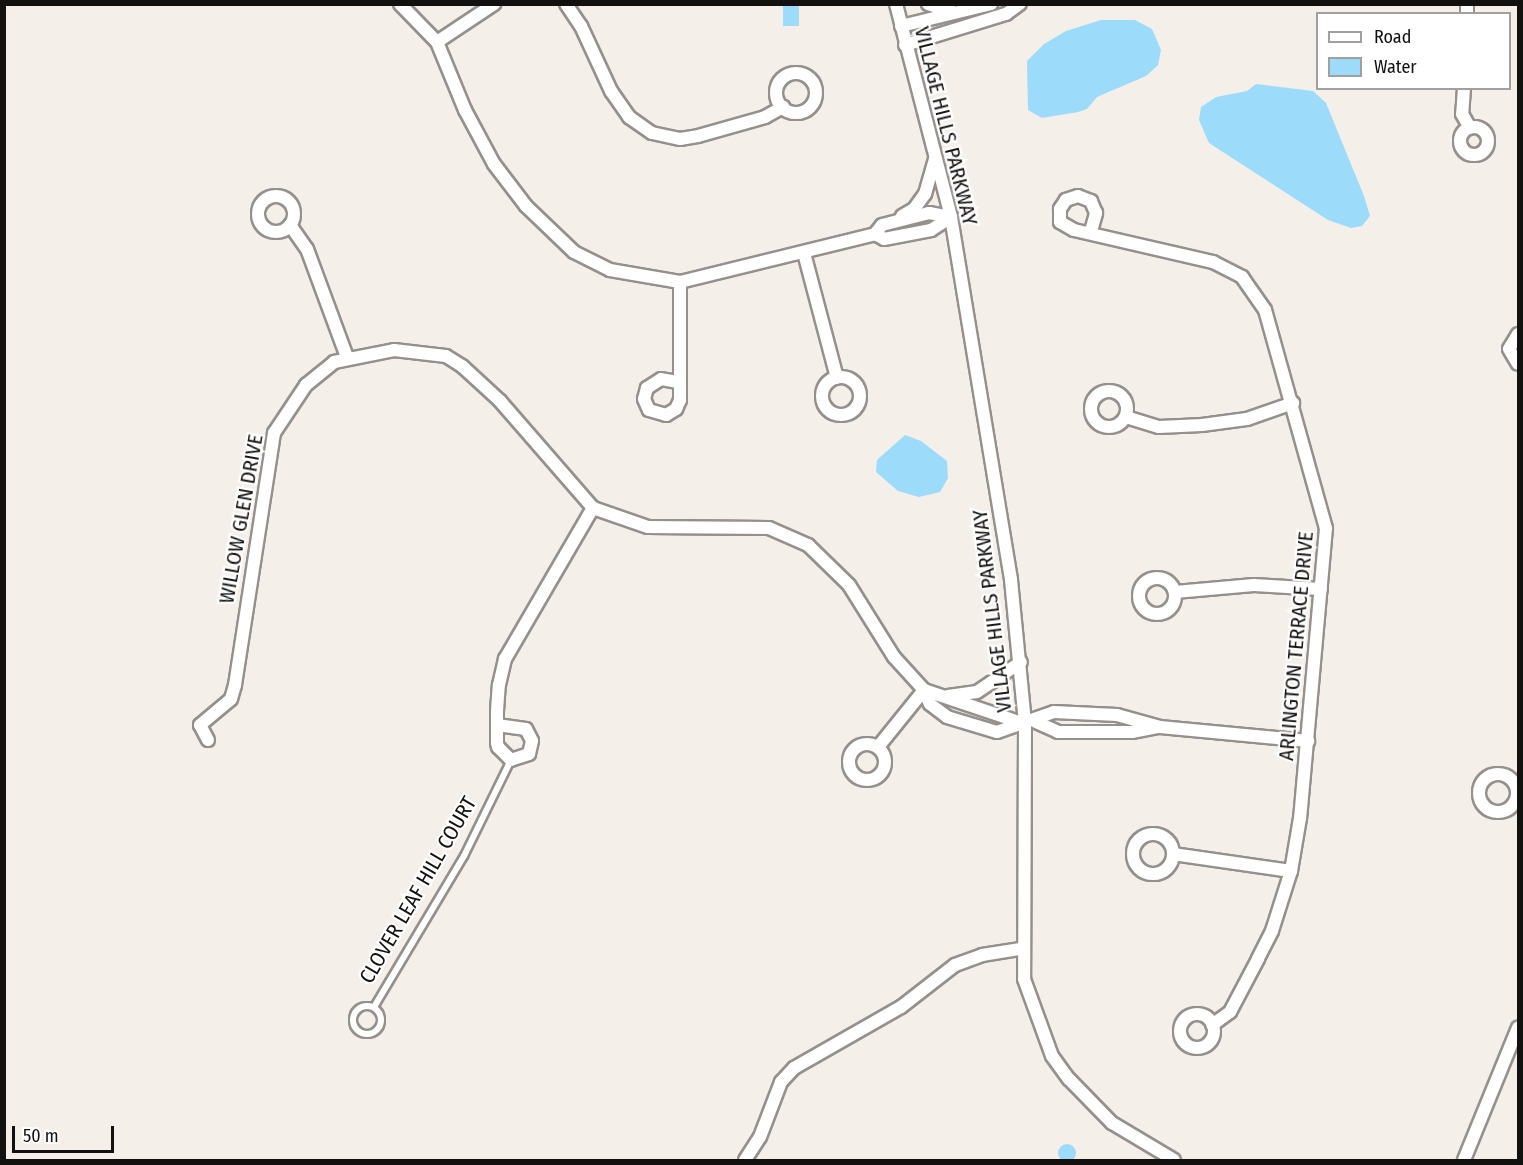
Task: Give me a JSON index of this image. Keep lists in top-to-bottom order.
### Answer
{
  "streets": {
    "street": ["VILLAGE HILLS PARKWAY", "WILLOW GLEN DRIVE", "ARLINGTON TERRACE DRIVE"],
    "lane": ["CLOVER LEAF HILL COURT"]
  },
  "legend": ["Road", "Water"],
  "scale_bar": "50 m"
}
